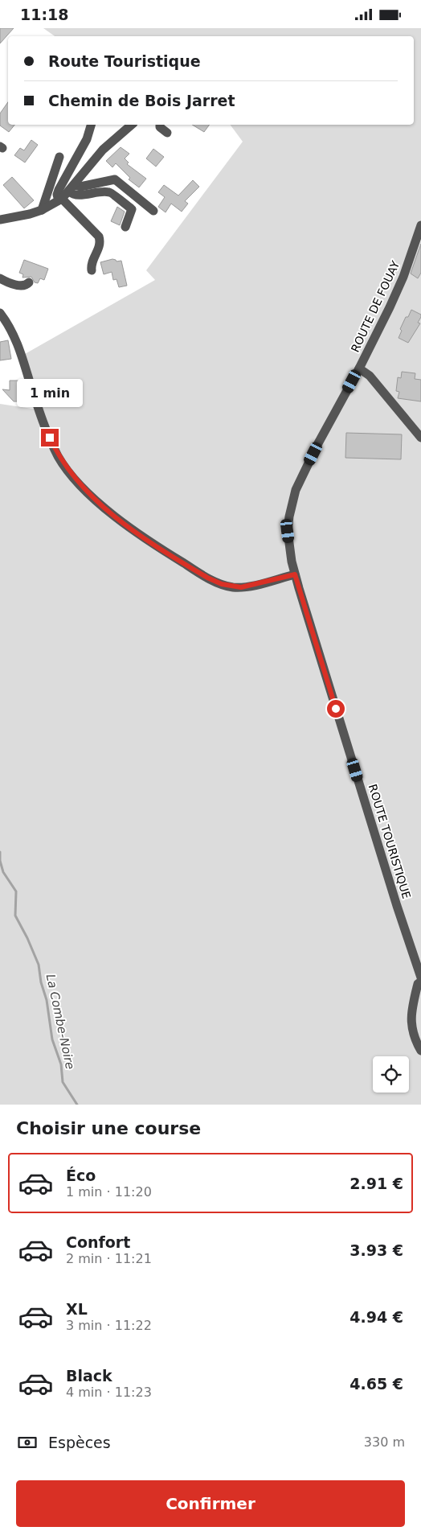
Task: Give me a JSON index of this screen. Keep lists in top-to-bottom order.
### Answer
{
  "streets": {
    "street": ["ROUTE DE FOUAY", "ROUTE TOURISTIQUE"]
  },
  "crossings": [
    ["ROUTE DE FOUAY", "ROUTE TOURISTIQUE"]
  ],
  "water": ["La Combe-Noire"],
  "page": {
    "status": "11:18",
    "banner": ["Route Touristique", "Chemin de Bois Jarret"],
    "bubble": "1 min",
    "heading": "Choisir une course",
    "list": [
      {
        "name": "Éco",
        "note": "1 min · 11:20",
        "value": "2.91 €"
      },
      {
        "name": "Confort",
        "note": "2 min · 11:21",
        "value": "3.93 €"
      },
      {
        "name": "XL",
        "note": "3 min · 11:22",
        "value": "4.94 €"
      },
      {
        "name": "Black",
        "note": "4 min · 11:23",
        "value": "4.65 €"
      }
    ],
    "pay": ["Espèces", "330 m"],
    "buttons": "Confirmer"
  }
}
